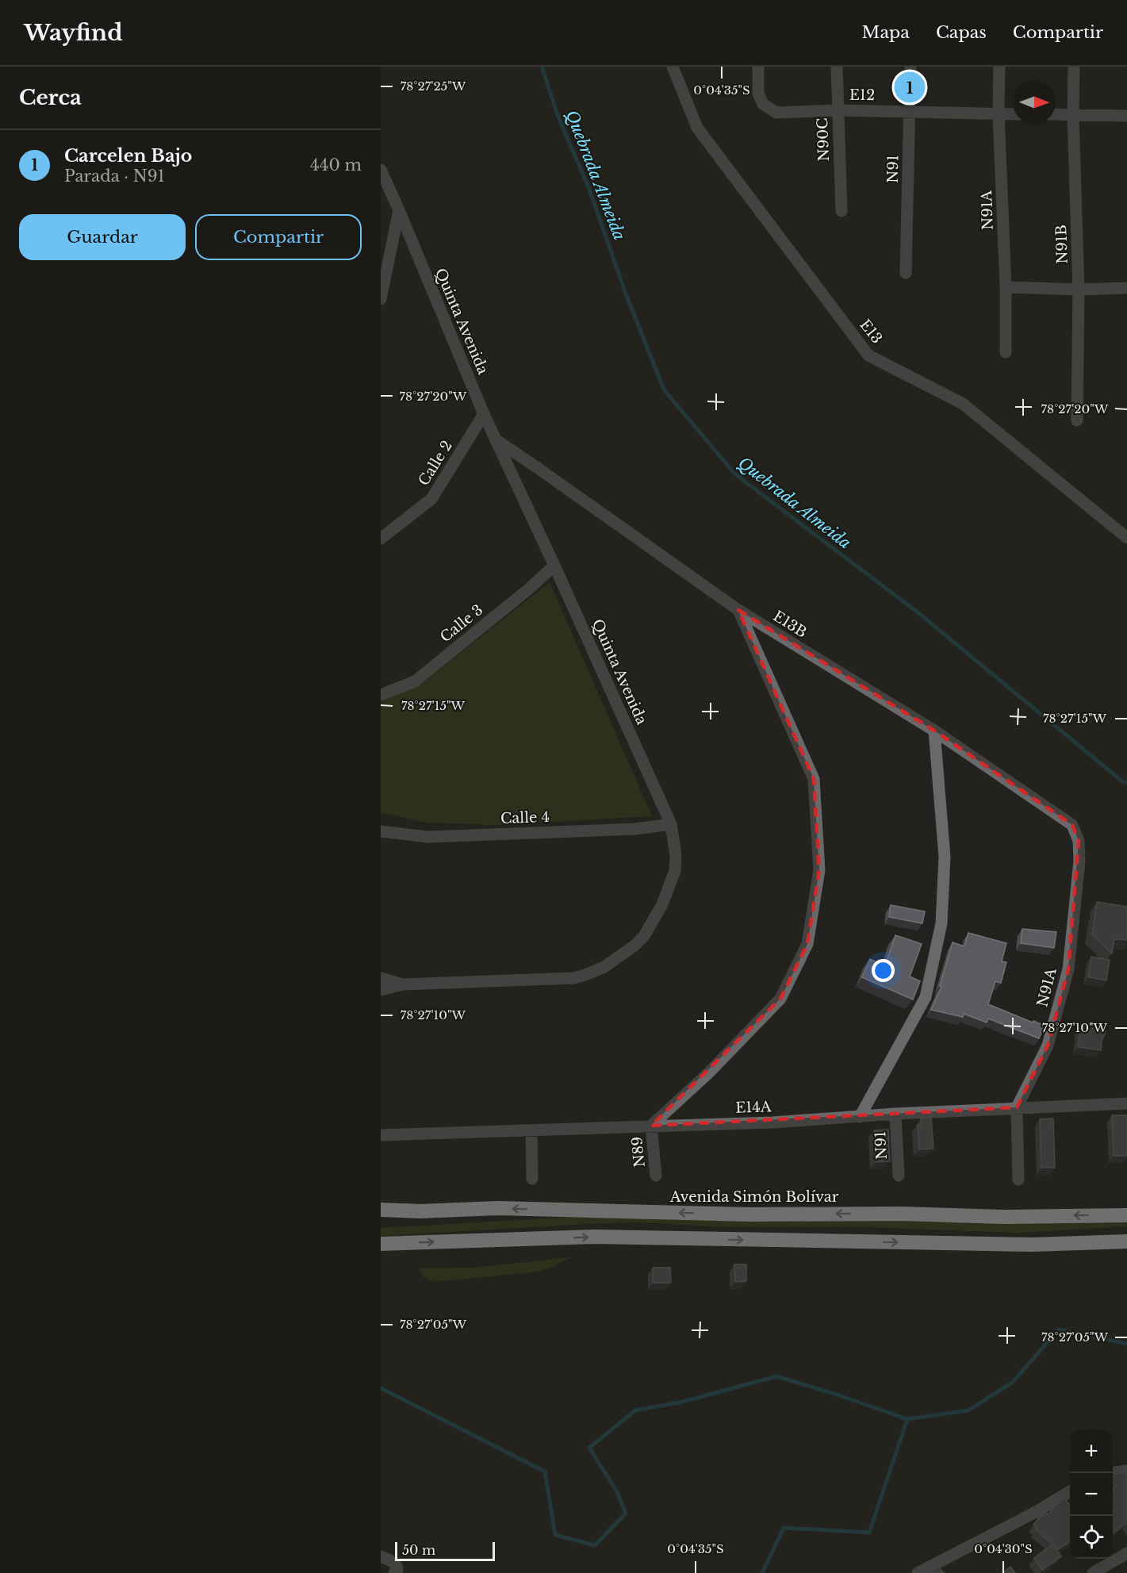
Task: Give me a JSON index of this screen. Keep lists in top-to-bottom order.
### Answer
{
  "streets": {
    "highway": ["Avenida Simón Bolívar"],
    "street": [
      "E12",
      "N90C",
      "N91",
      "N91A",
      "N91B",
      "Quinta Avenida",
      "E13",
      "Calle 2",
      "Calle 3",
      "E13B",
      "Calle 4",
      "E14A",
      "N89"
    ]
  },
  "crossings": [
    ["E12", "N90C"],
    ["E12", "N91"],
    ["E12", "N91A"],
    ["N91", "E14A"],
    ["N91A", "E13B"],
    ["N91A", "E14A"],
    ["Quinta Avenida", "Calle 2"],
    ["Quinta Avenida", "Calle 3"],
    ["Quinta Avenida", "E13B"],
    ["Quinta Avenida", "Calle 4"],
    ["E14A", "N89"]
  ],
  "water": ["Quebrada Almeida"],
  "scale_bar": "50 m",
  "north": "right",
  "page": {
    "header": "Wayfind",
    "nav": ["Mapa", "Capas", "Compartir"],
    "heading": "Cerca",
    "pins": "1",
    "list": [
      {
        "mark": "1",
        "name": "Carcelen Bajo",
        "note": "Parada · N91",
        "value": "440 m"
      }
    ],
    "buttons": ["Guardar", "Compartir"],
    "map_buttons": ["+", "−"],
    "scale": "50 m"
  },
  "coordinates": [
    "78°27'25\"W",
    "0°04'35\"S",
    "78°27'20\"W",
    "78°27'15\"W",
    "78°27'10\"W",
    "78°27'05\"W",
    "0°04'30\"S"
  ]
}
